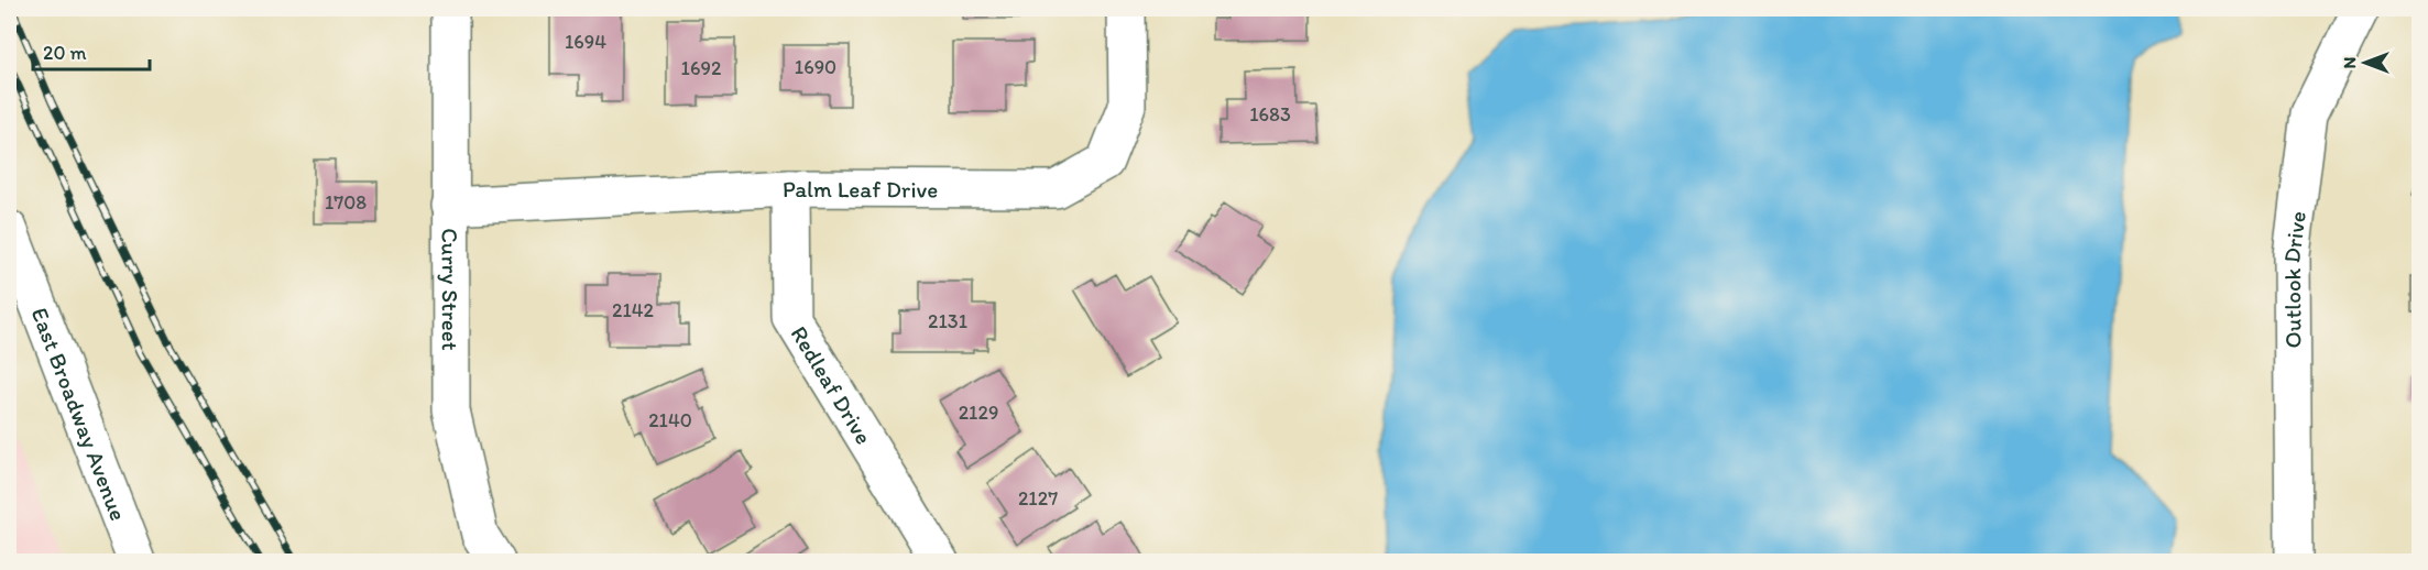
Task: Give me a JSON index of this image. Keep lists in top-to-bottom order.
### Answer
{
  "streets": {
    "street": [
      "Palm Leaf Drive",
      "Outlook Drive",
      "Curry Street",
      "Redleaf Drive",
      "East Broadway Avenue"
    ]
  },
  "crossings": [
    ["Palm Leaf Drive", "Curry Street"],
    ["Palm Leaf Drive", "Redleaf Drive"]
  ],
  "house_numbers": [
    "1694",
    "1690",
    "1692",
    "1683",
    "1708",
    "2142",
    "2131",
    "2129",
    "2140",
    "2127"
  ],
  "scale_bar": "20 m",
  "north": "left"
}
